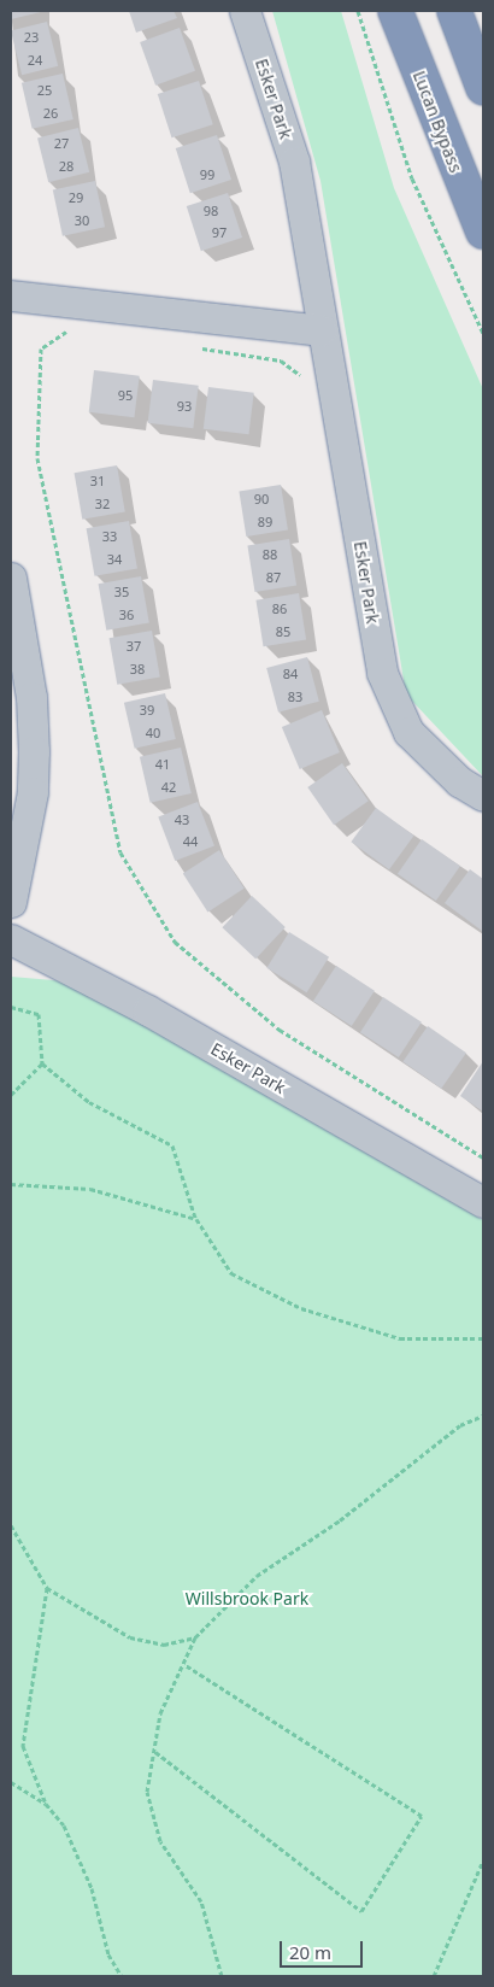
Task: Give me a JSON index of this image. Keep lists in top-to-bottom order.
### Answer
{
  "streets": {
    "highway": ["Lucan Bypass"],
    "street": ["Esker Park"]
  },
  "parks": ["Willsbrook Park"],
  "house_numbers": [
    "23",
    "24",
    "25",
    "26",
    "27",
    "28",
    "99",
    "29",
    "98",
    "30",
    "97",
    "95",
    "93",
    "31",
    "90",
    "32",
    "89",
    "33",
    "88",
    "34",
    "87",
    "35",
    "86",
    "36",
    "85",
    "37",
    "38",
    "84",
    "83",
    "39",
    "40",
    "41",
    "42",
    "43",
    "44"
  ],
  "scale_bar": "20 m"
}
